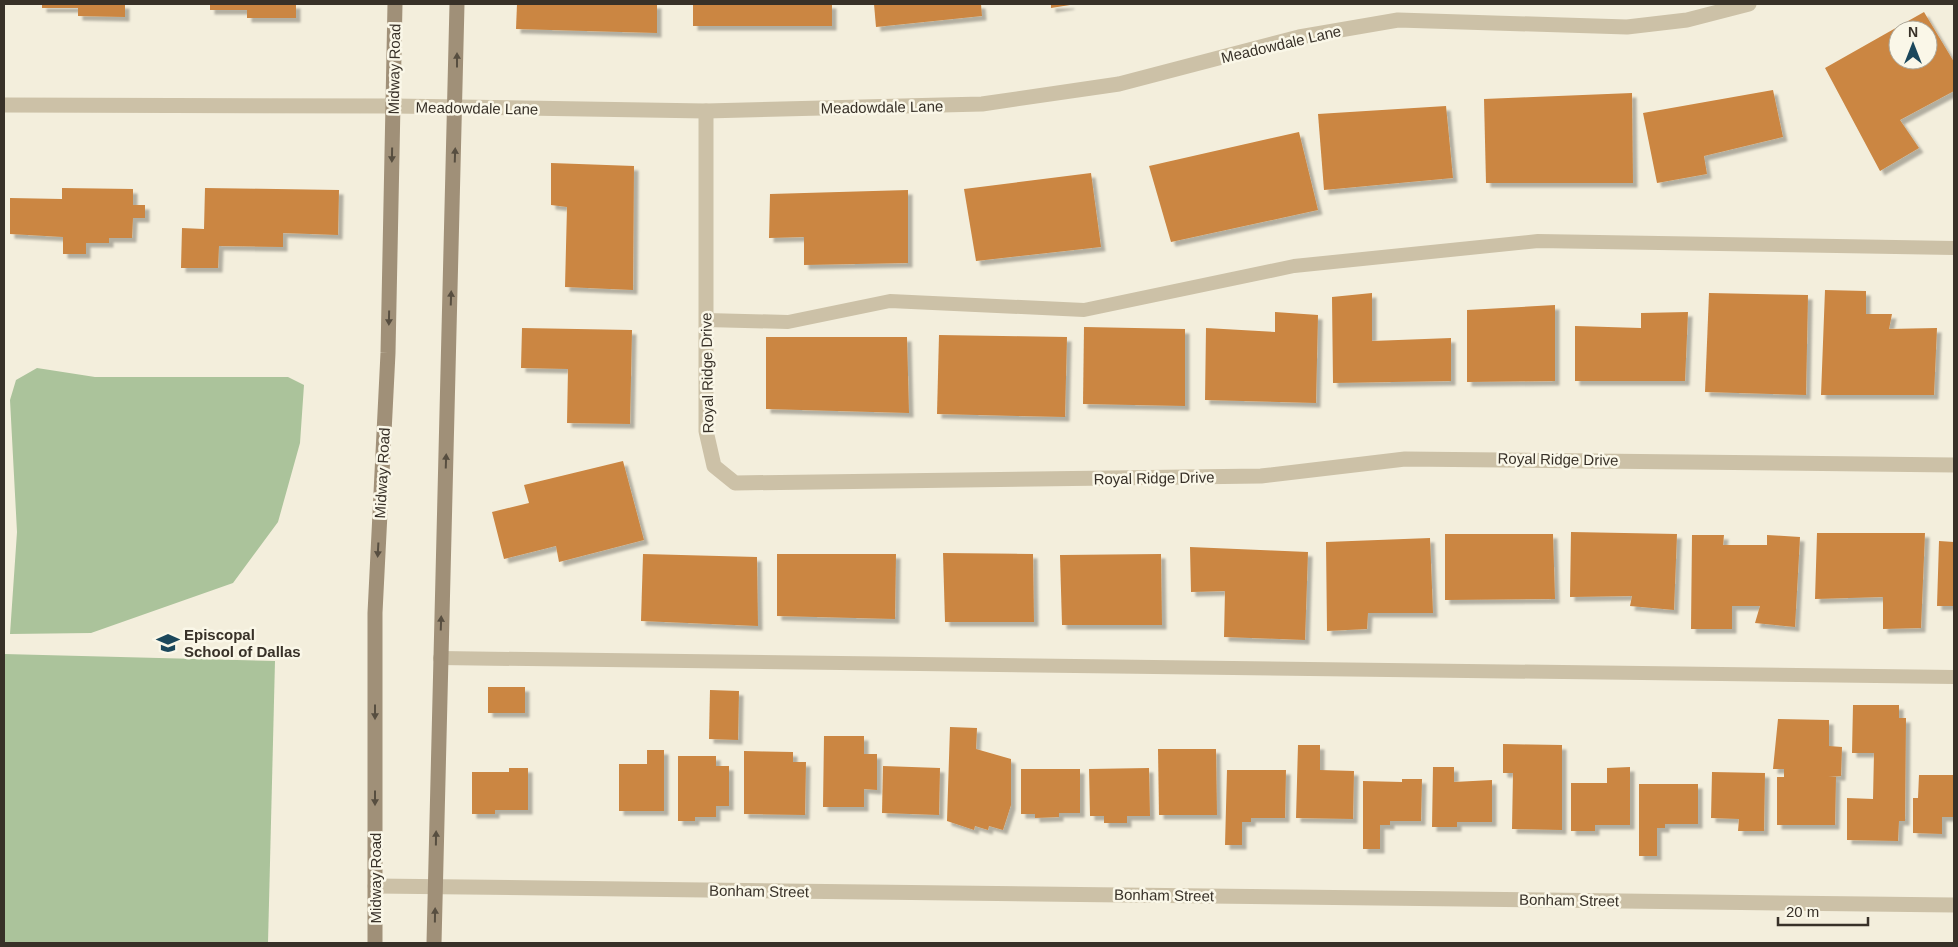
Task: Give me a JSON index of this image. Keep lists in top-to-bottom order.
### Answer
{
  "streets": {
    "main road": ["Midway Road"],
    "street": ["Meadowdale Lane", "Royal Ridge Drive", "Bonham Street"]
  },
  "crossings": [
    ["Meadowdale Lane", "Midway Road"],
    ["Meadowdale Lane", "Royal Ridge Drive"],
    ["Midway Road", "Bonham Street"]
  ],
  "places": {
    "school or university": ["Episcopal School of Dallas"]
  },
  "scale_bar": "20 m",
  "north": "top"
}
